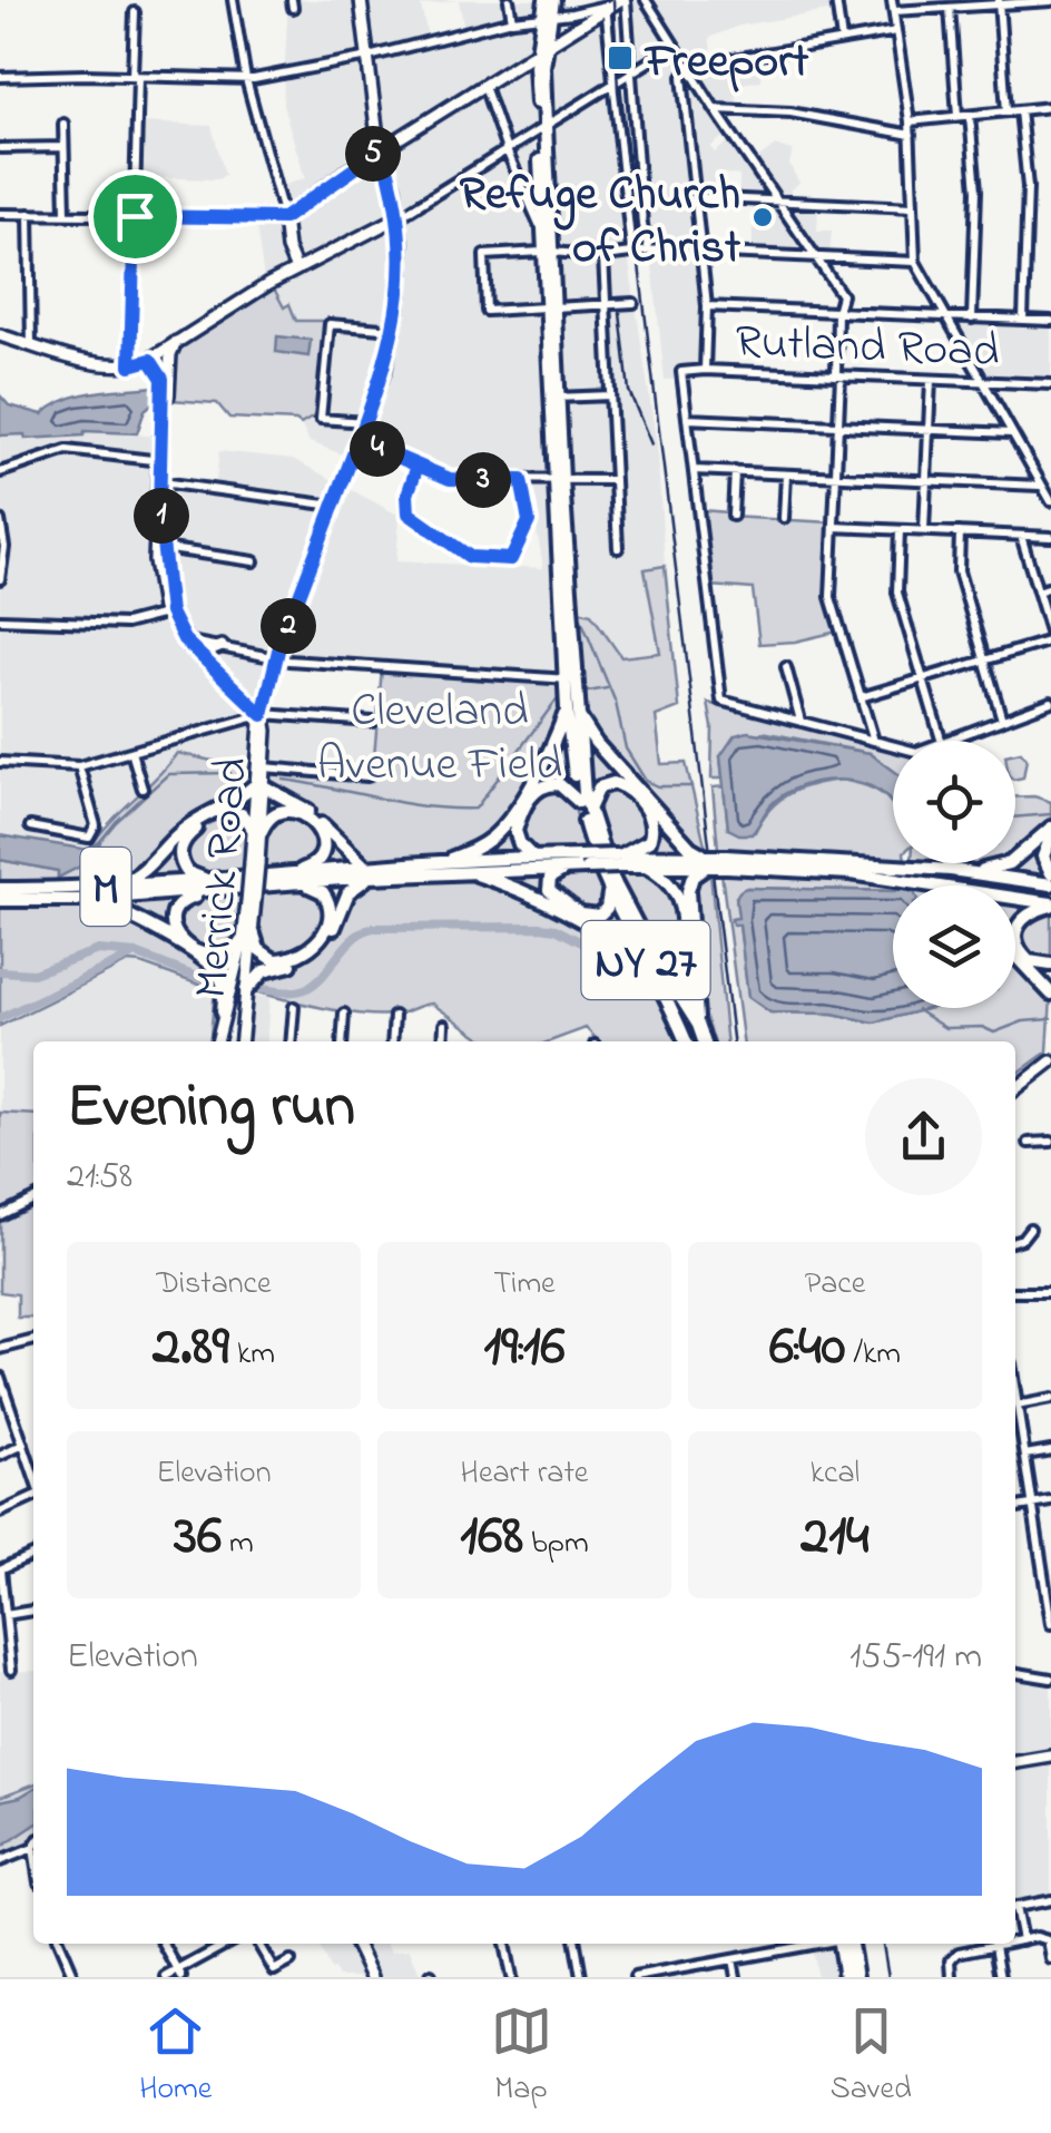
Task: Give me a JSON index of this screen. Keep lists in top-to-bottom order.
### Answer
{
  "streets": {
    "highway": ["M", "NY 27"],
    "main road": ["Merrick Road"],
    "street": ["Rutland Road"]
  },
  "parks": ["Cleveland Avenue Field"],
  "places": {
    "transit": ["Freeport"],
    "other": ["Refuge Church of Christ"]
  },
  "page": {
    "pins": [
      "5",
      "4",
      "3",
      "1",
      "2"
    ],
    "heading": ["Evening run", "21:58"],
    "stats": [
      ["Distance", "2.89 km"],
      ["Time", "19:16"],
      ["Pace", "6:40 /km"],
      ["Elevation", "36 m"],
      ["Heart rate", "168 bpm"],
      ["kcal", "214"]
    ],
    "chart": ["Elevation", "155–191 m"],
    "tabs": ["Home", "Map", "Saved"]
  }
}
